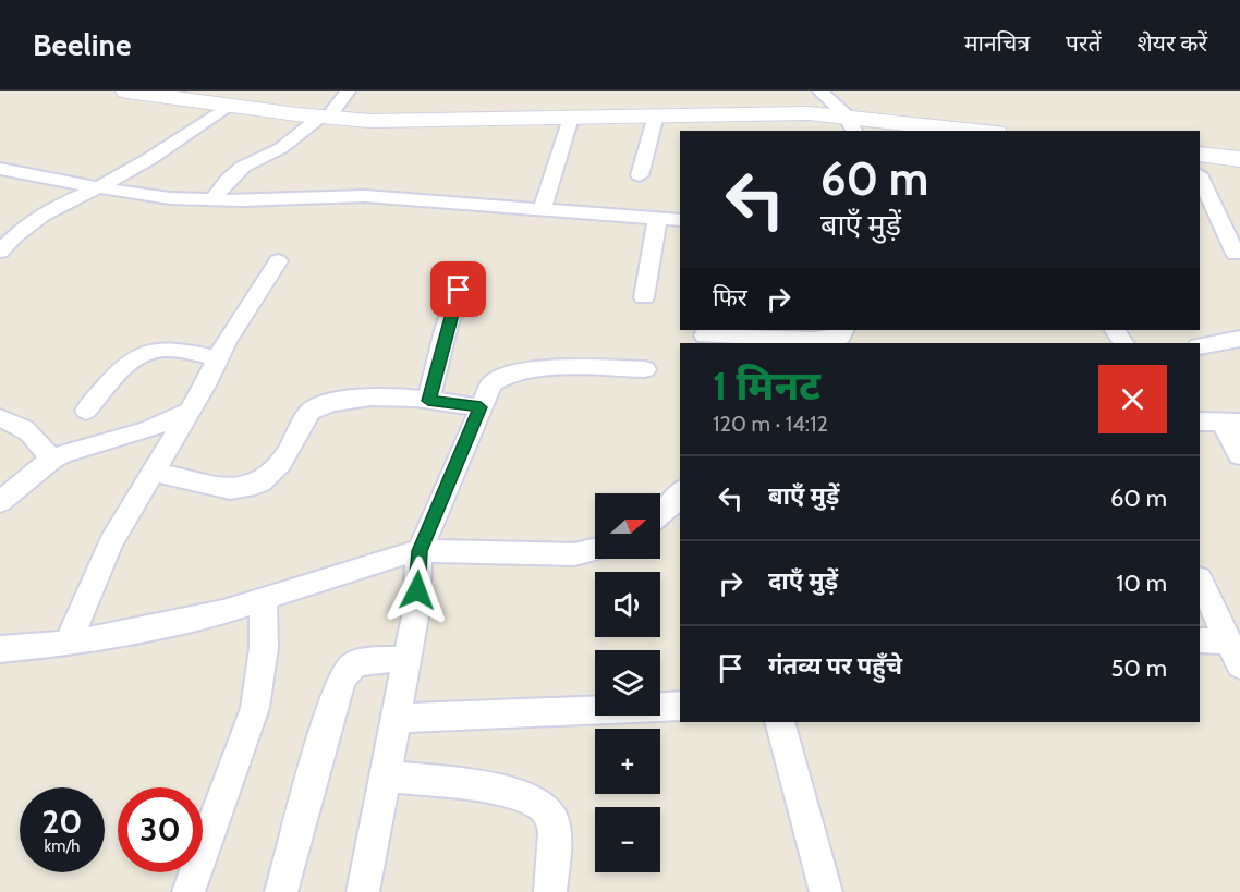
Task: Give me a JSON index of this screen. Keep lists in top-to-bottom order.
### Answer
{
  "north": "right",
  "page": {
    "header": "Beeline",
    "nav": ["मानचित्र", "परतें", "शेयर करें"],
    "turn": ["60 m", "बाएँ मुड़ें"],
    "then": "फिर",
    "heading": ["1 मिनट", "120 m · 14:12"],
    "list": [
      {
        "name": "बाएँ मुड़ें",
        "value": "60 m"
      },
      {
        "name": "दाएँ मुड़ें",
        "value": "10 m"
      },
      {
        "name": "गंतव्य पर पहुँचे",
        "value": "50 m"
      }
    ],
    "map_buttons": ["+", "−"],
    "speed": "20 km/h",
    "limit": "30"
  }
}
